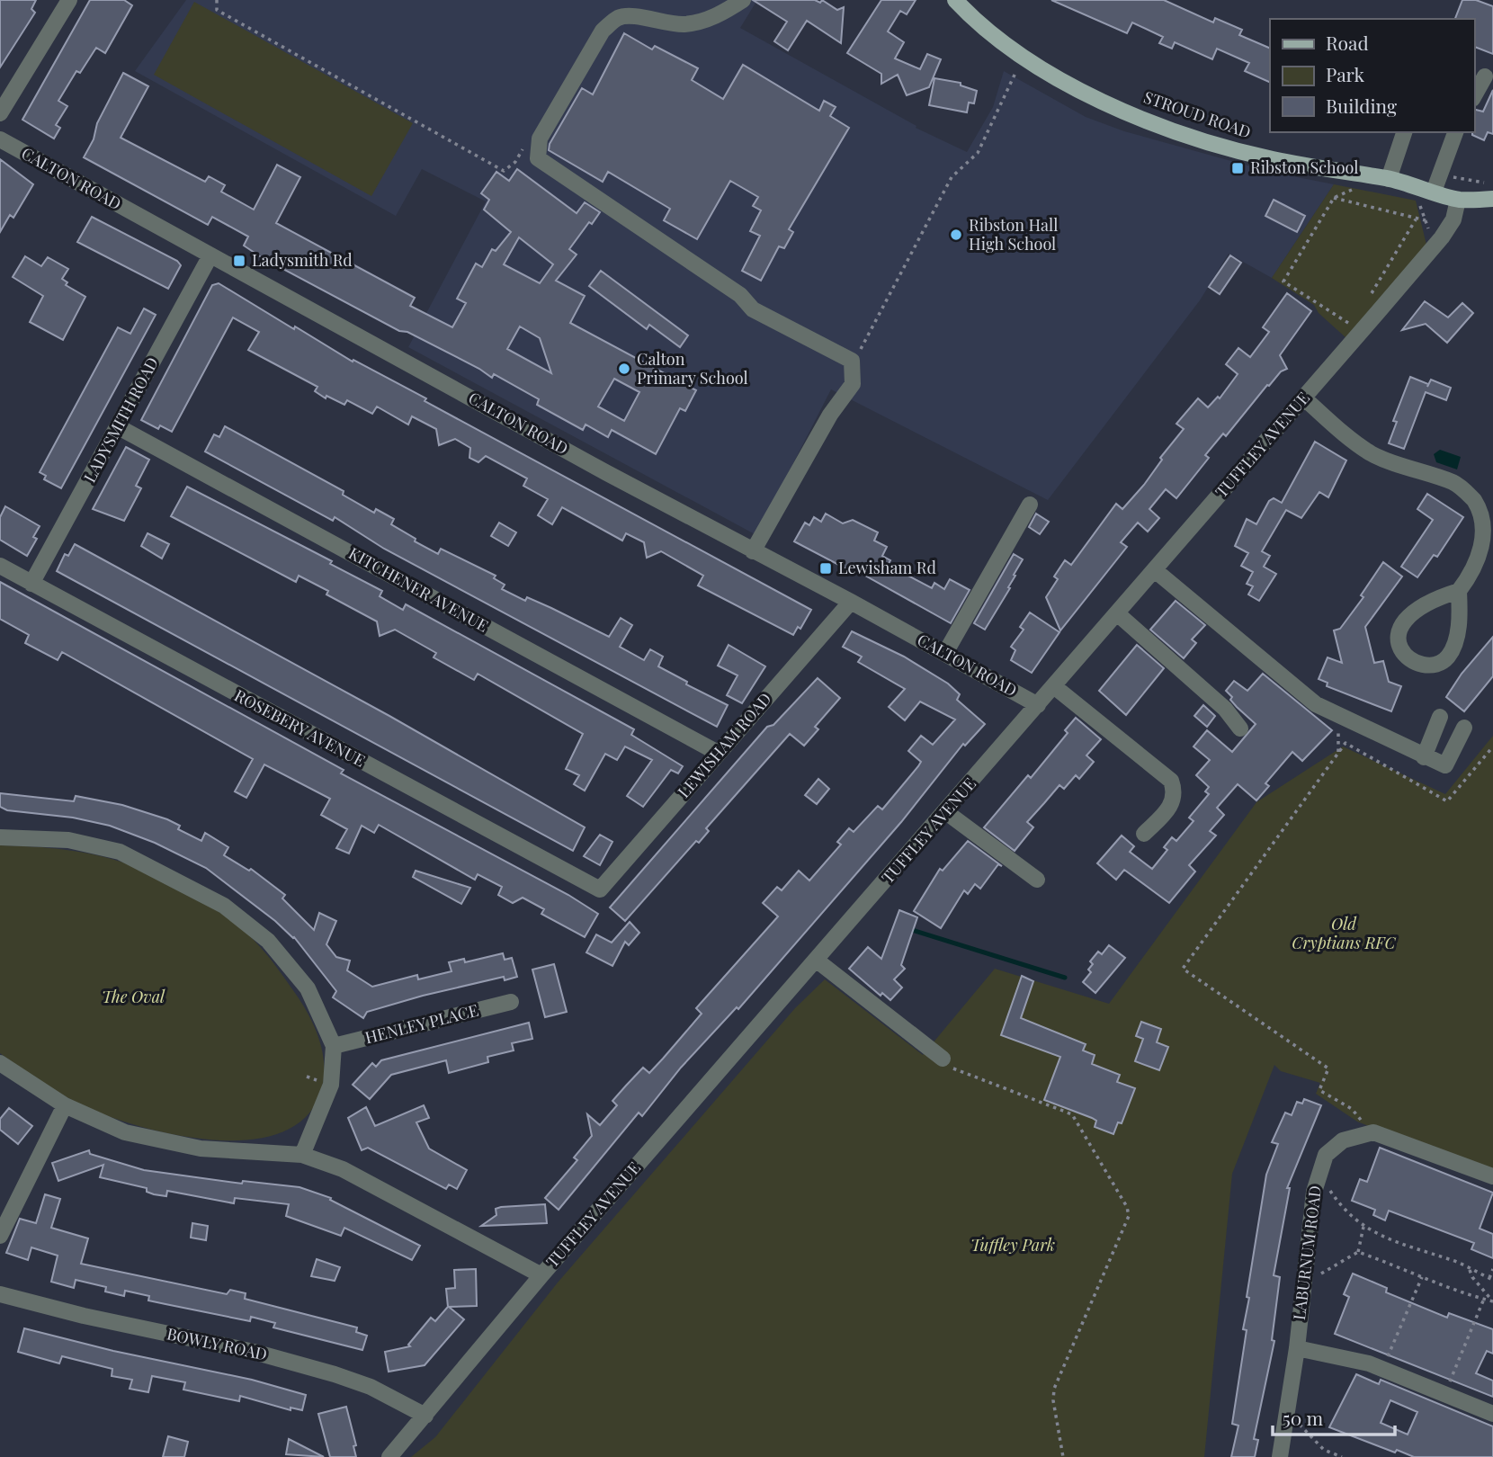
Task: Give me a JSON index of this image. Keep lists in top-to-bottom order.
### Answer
{
  "streets": {
    "main road": ["STROUD ROAD"],
    "street": [
      "CALTON ROAD",
      "LADYSMITH ROAD",
      "TUFFLEY AVENUE",
      "KITCHENER AVENUE",
      "ROSEBERY AVENUE",
      "LEWISHAM ROAD",
      "HENLEY PLACE",
      "LABURNUM ROAD",
      "BOWLY ROAD"
    ]
  },
  "crossings": [
    ["STROUD ROAD", "TUFFLEY AVENUE"],
    ["CALTON ROAD", "LADYSMITH ROAD"],
    ["CALTON ROAD", "TUFFLEY AVENUE"],
    ["CALTON ROAD", "LEWISHAM ROAD"],
    ["LADYSMITH ROAD", "KITCHENER AVENUE"],
    ["LADYSMITH ROAD", "ROSEBERY AVENUE"],
    ["TUFFLEY AVENUE", "BOWLY ROAD"],
    ["KITCHENER AVENUE", "LEWISHAM ROAD"],
    ["ROSEBERY AVENUE", "LEWISHAM ROAD"]
  ],
  "parks": ["Old Cryptians RFC", "The Oval", "Tuffley Park"],
  "places": {
    "transit": ["Ribston School", "Ladysmith Rd", "Lewisham Rd"],
    "other": ["Ribston Hall High School", "Calton Primary School"]
  },
  "legend": ["Road", "Park", "Building"],
  "scale_bar": "50 m"
}
